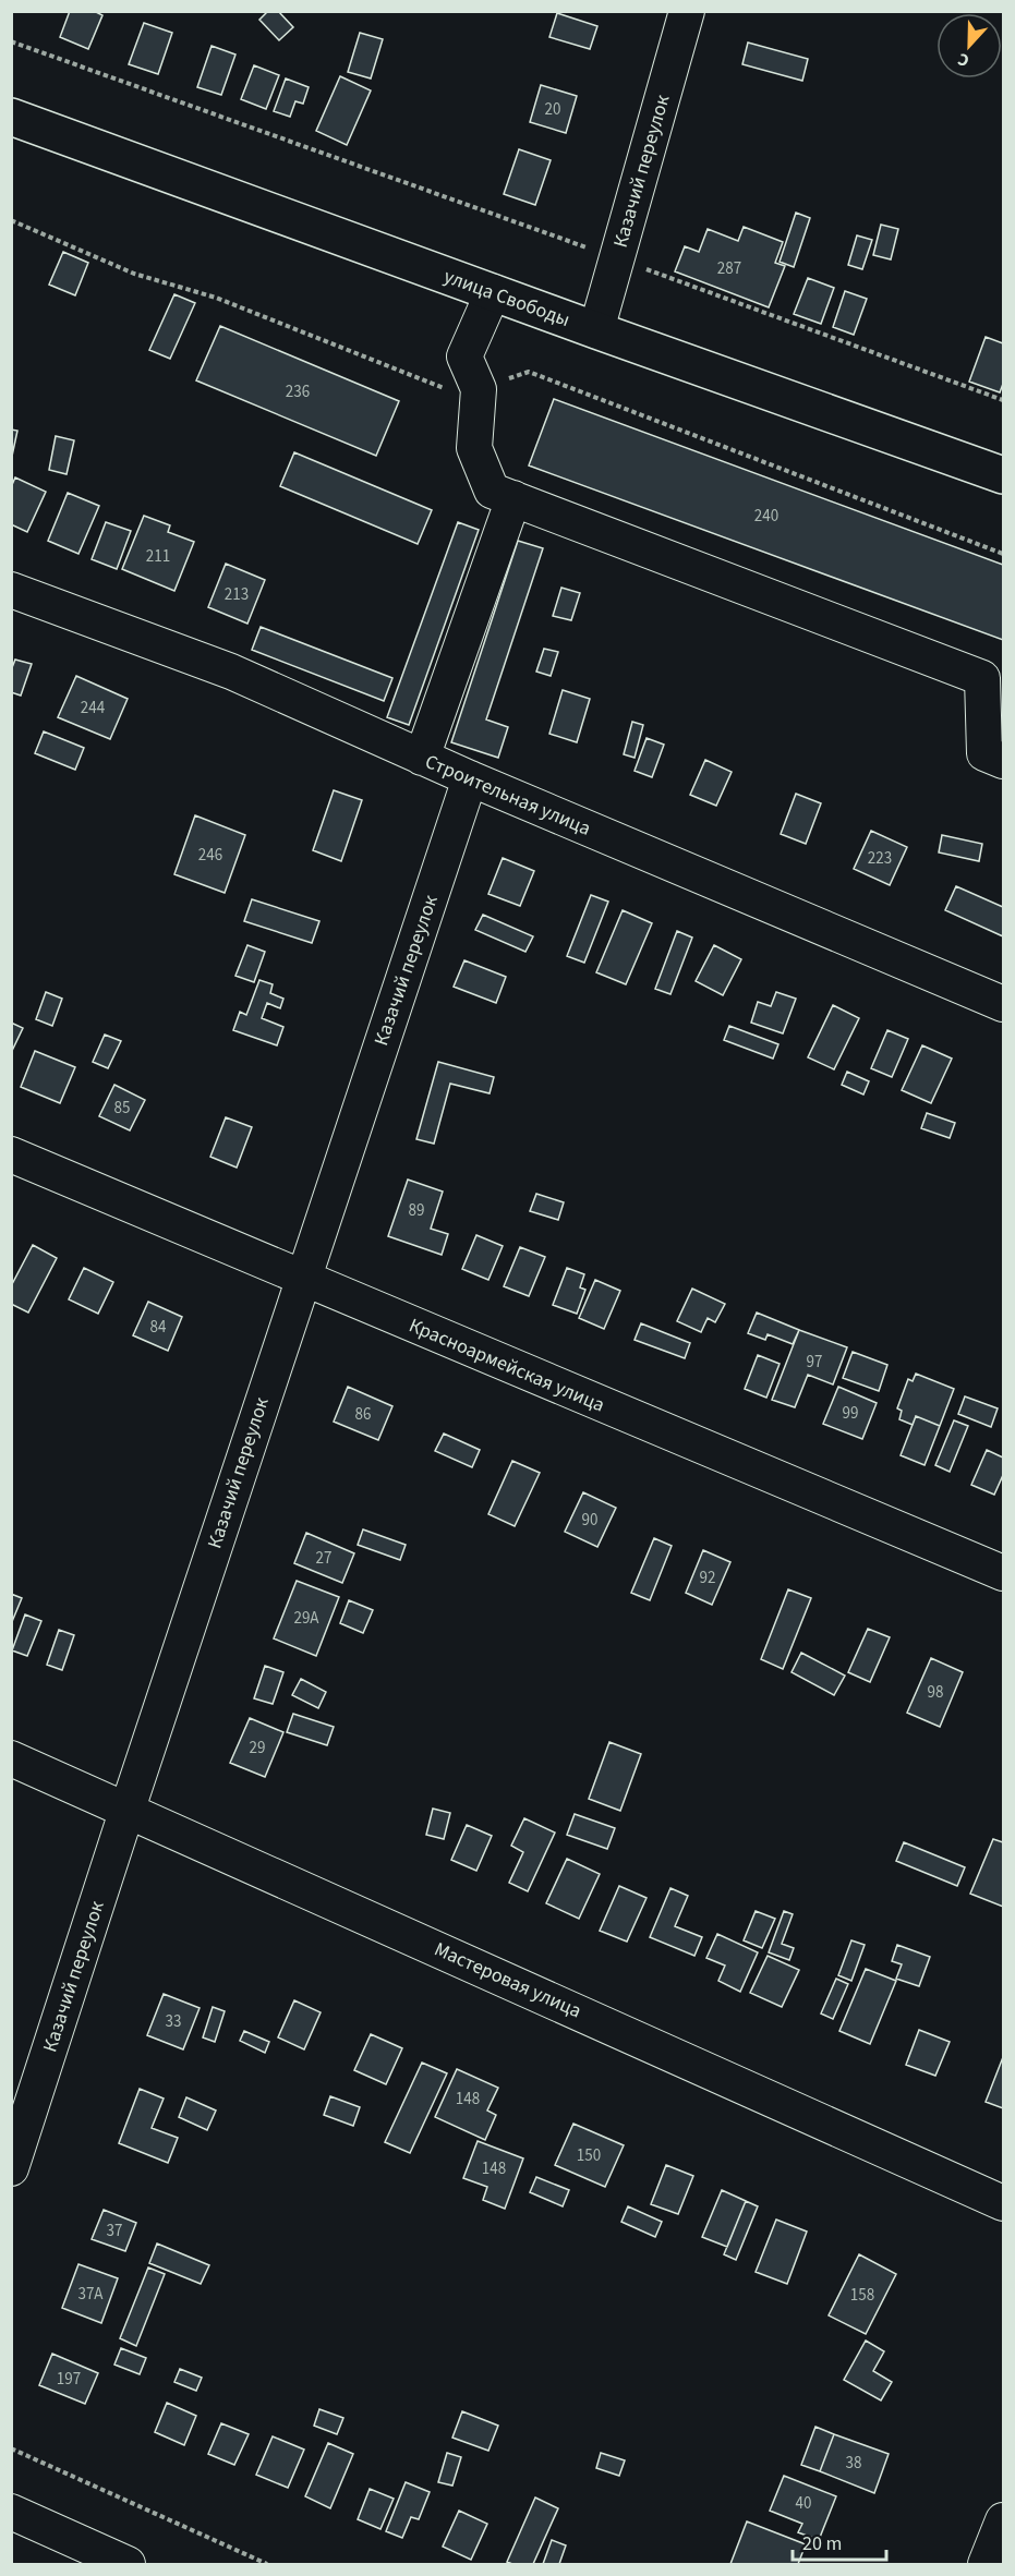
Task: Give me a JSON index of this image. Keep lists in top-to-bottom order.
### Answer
{
  "streets": {
    "main road": ["улица Свободы"],
    "street": [
      "Казачий переулок",
      "Строительная улица",
      "Красноармейская улица",
      "Мастеровая улица"
    ]
  },
  "crossings": [
    ["Казачий переулок", "улица Свободы"],
    ["Казачий переулок", "Строительная улица"],
    ["Казачий переулок", "Красноармейская улица"],
    ["Казачий переулок", "Мастеровая улица"]
  ],
  "house_numbers": [
    "20",
    "287",
    "236",
    "240",
    "211",
    "213",
    "244",
    "246",
    "223",
    "85",
    "89",
    "84",
    "97",
    "99",
    "86",
    "90",
    "27",
    "92",
    "29А",
    "98",
    "29",
    "33",
    "148",
    "150",
    "148",
    "37",
    "37А",
    "158",
    "197",
    "38",
    "40"
  ],
  "scale_bar": "20 m",
  "north": "bottom"
}
